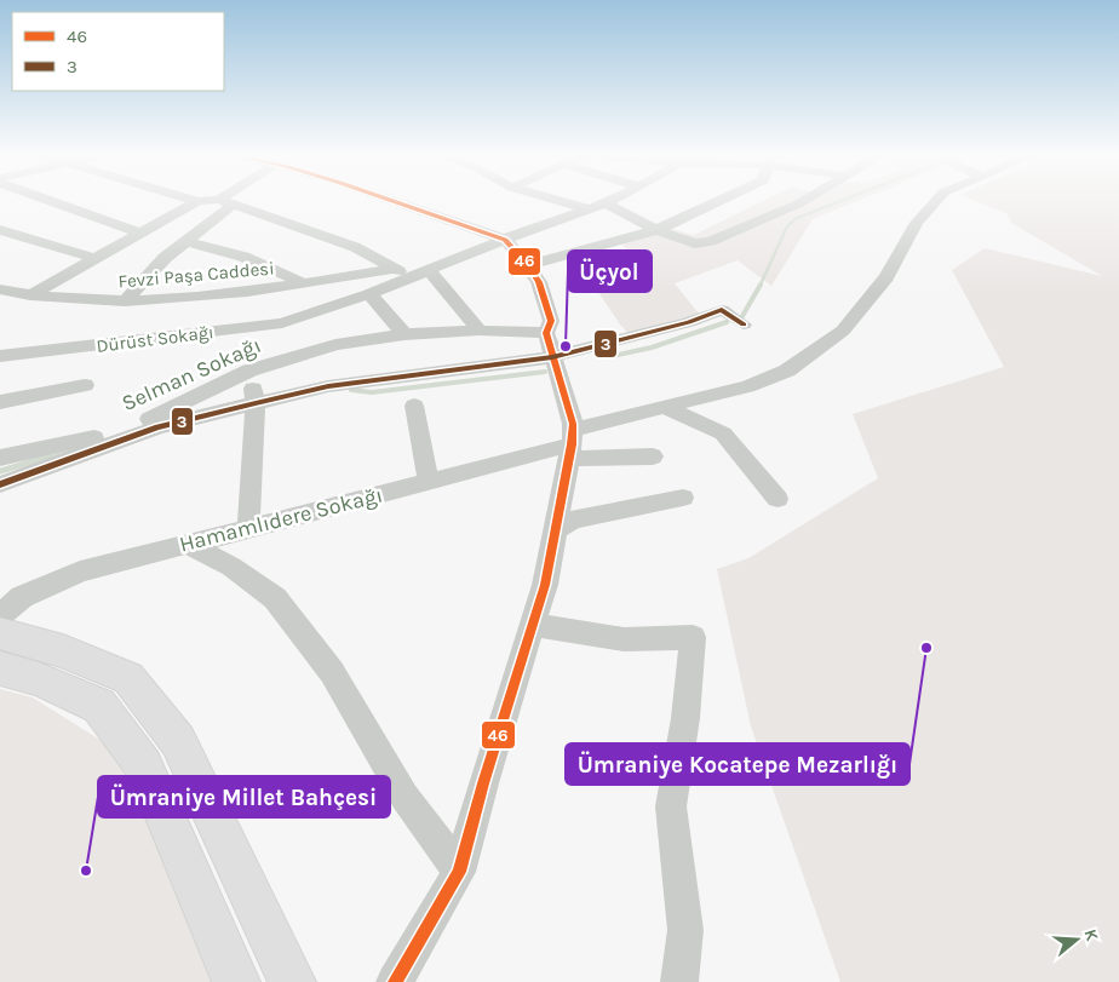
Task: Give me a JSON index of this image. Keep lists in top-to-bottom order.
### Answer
{
  "streets": {
    "street": [
      "Fevzi Paşa Caddesi",
      "Dürüst Sokağı",
      "Selman Sokağı",
      "Hamamlıdere Sokağı"
    ]
  },
  "crossings": [
    ["Fevzi Paşa Caddesi", "Dürüst Sokağı"]
  ],
  "places": ["Üçyol", "Ümraniye Kocatepe Mezarlığı", "Ümraniye Millet Bahçesi"],
  "lines": ["transit line 46", "transit line 3"],
  "legend": ["46", "3"],
  "north": "right"
}
